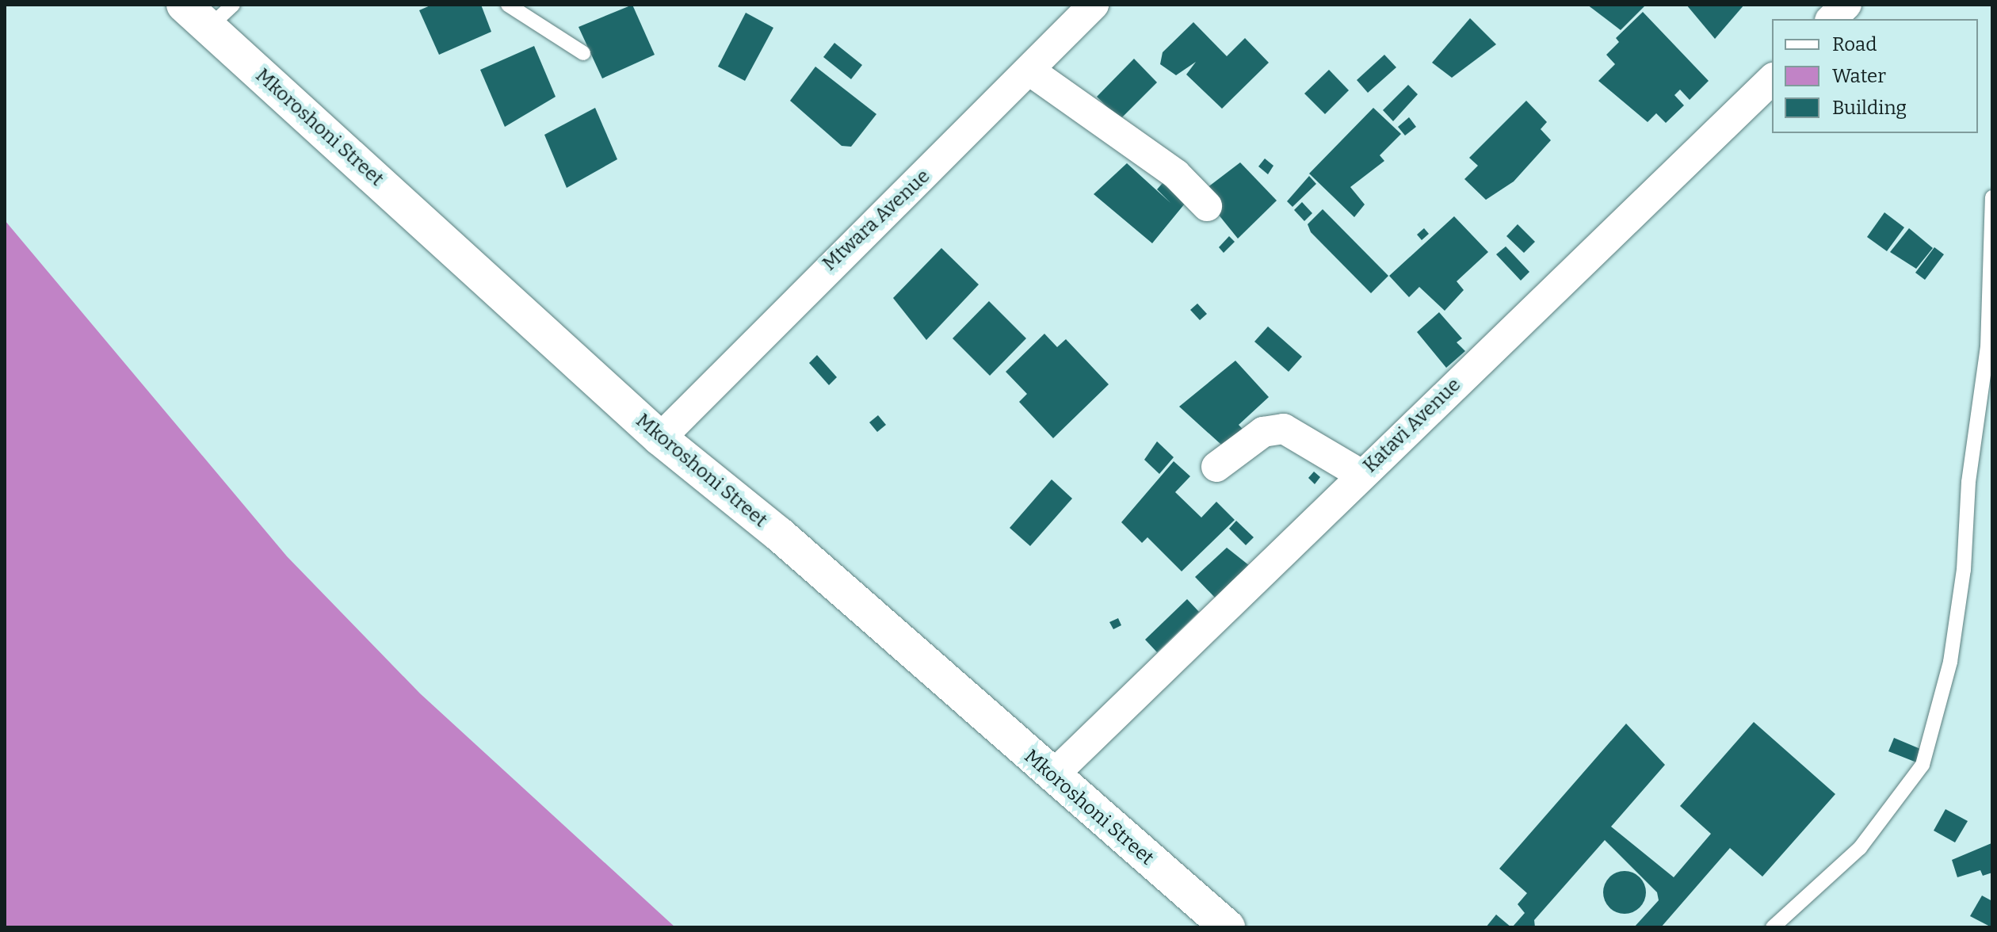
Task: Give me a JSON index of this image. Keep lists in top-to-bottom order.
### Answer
{
  "streets": {
    "street": ["Mkoroshoni Street", "Mtwara Avenue", "Katavi Avenue"]
  },
  "crossings": [
    ["Mkoroshoni Street", "Mtwara Avenue"],
    ["Mkoroshoni Street", "Katavi Avenue"]
  ],
  "legend": ["Road", "Water", "Building"]
}
